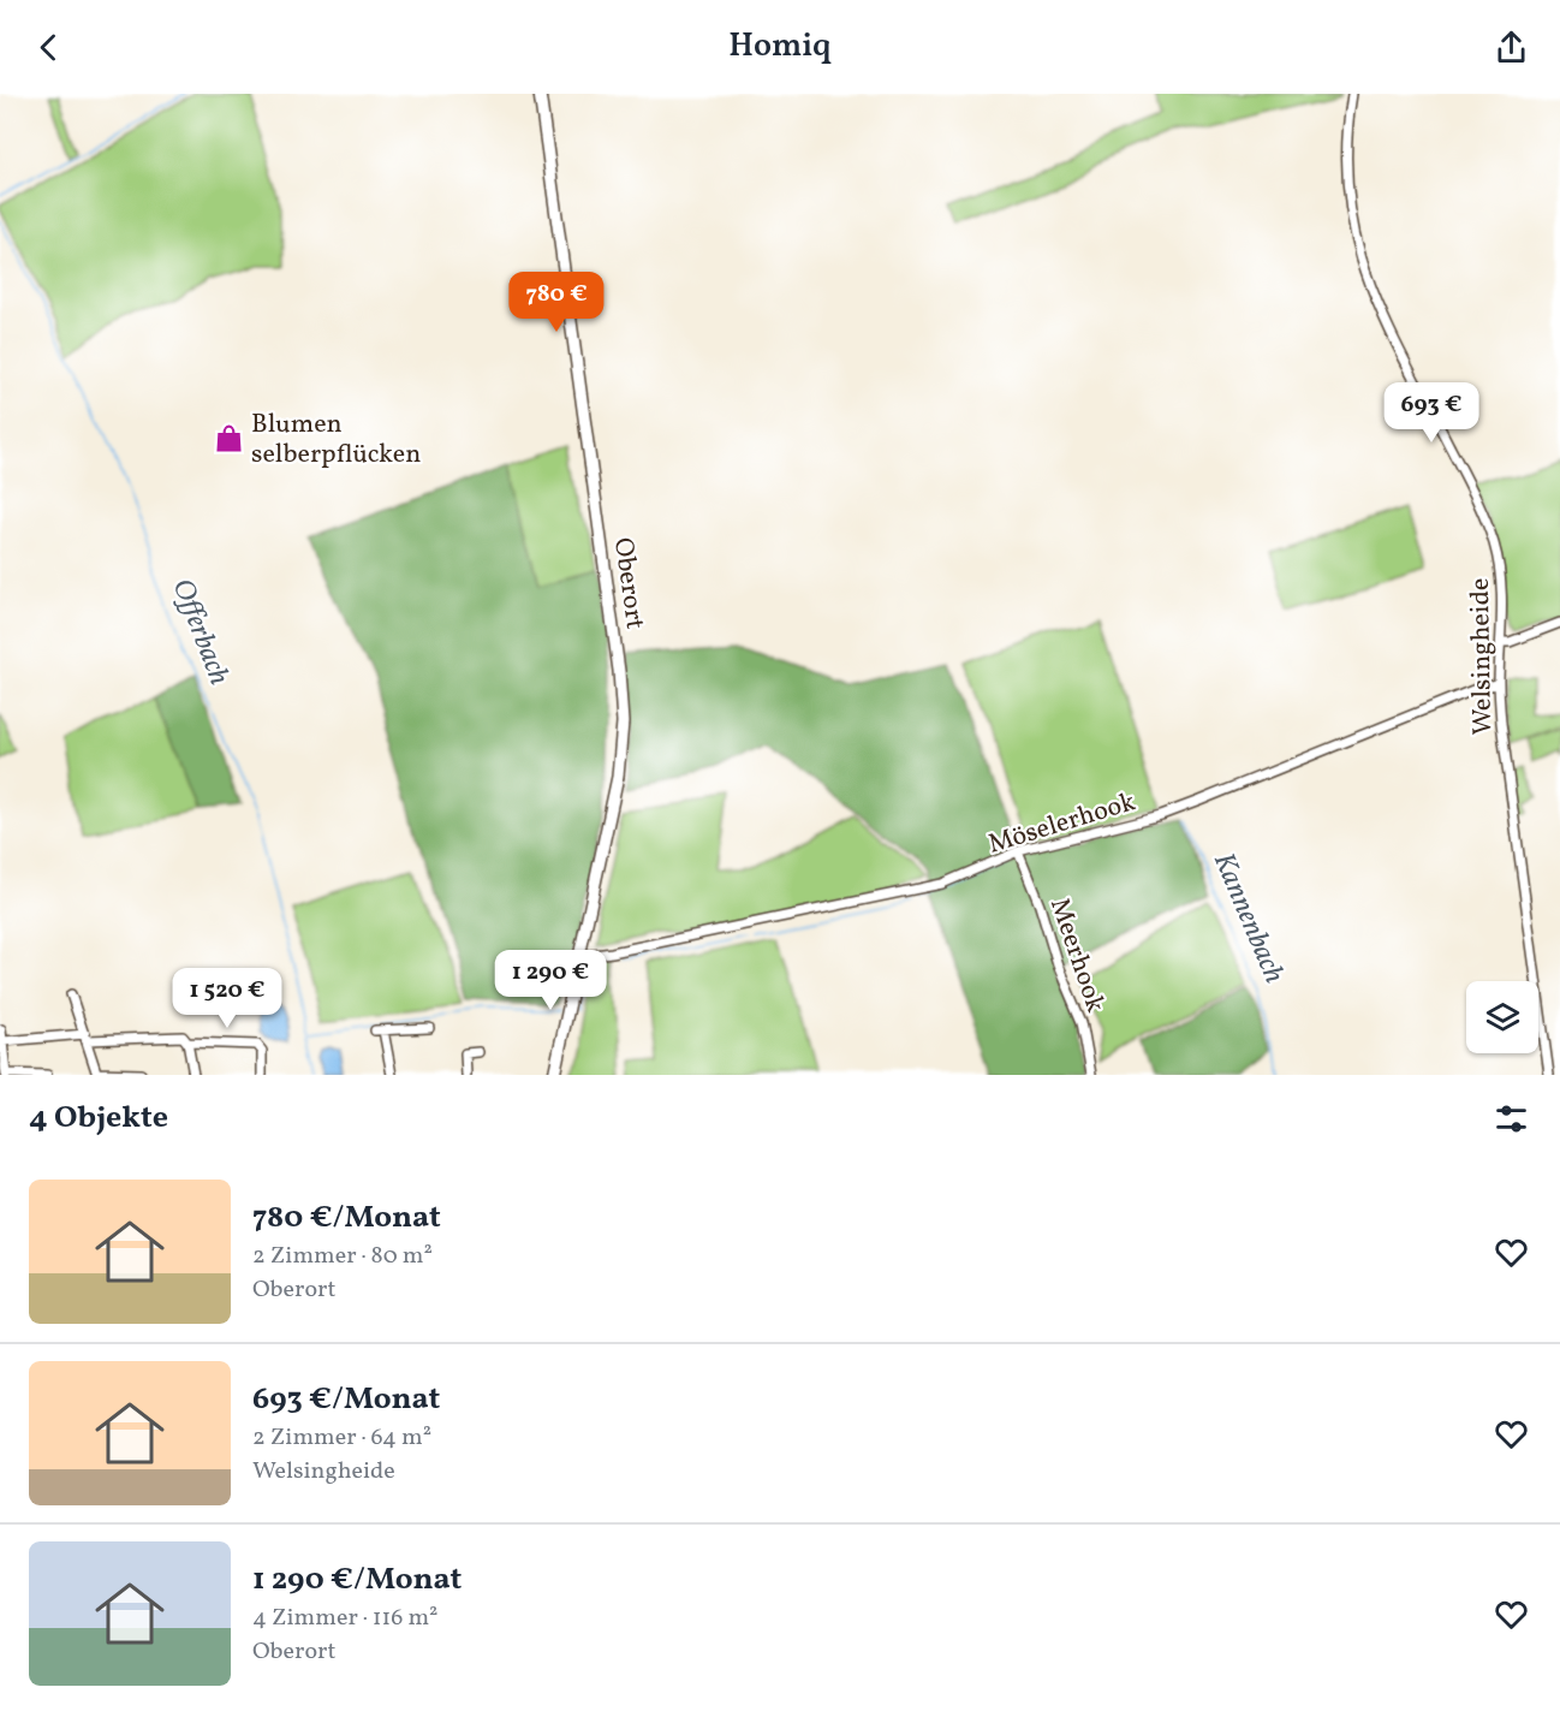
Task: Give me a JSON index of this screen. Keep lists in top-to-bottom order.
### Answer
{
  "streets": {
    "main road": ["Oberort"],
    "street": ["Welsingheide", "Möselerhook", "Meerhook"]
  },
  "crossings": [
    ["Oberort", "Möselerhook"],
    ["Welsingheide", "Möselerhook"],
    ["Möselerhook", "Meerhook"]
  ],
  "water": ["Offerbach", "Kannenbach"],
  "places": {
    "shop": ["Blumen selberpflücken"]
  },
  "page": {
    "header": "Homiq",
    "price": [
      "780 €",
      "693 €",
      "1 290 €",
      "1 520 €"
    ],
    "heading": "4 Objekte",
    "list": [
      {
        "name": "780 €/Monat",
        "note": "2 Zimmer · 80 m² · Oberort"
      },
      {
        "name": "693 €/Monat",
        "note": "2 Zimmer · 64 m² · Welsingheide"
      },
      {
        "name": "1 290 €/Monat",
        "note": "4 Zimmer · 116 m² · Oberort"
      }
    ]
  }
}
